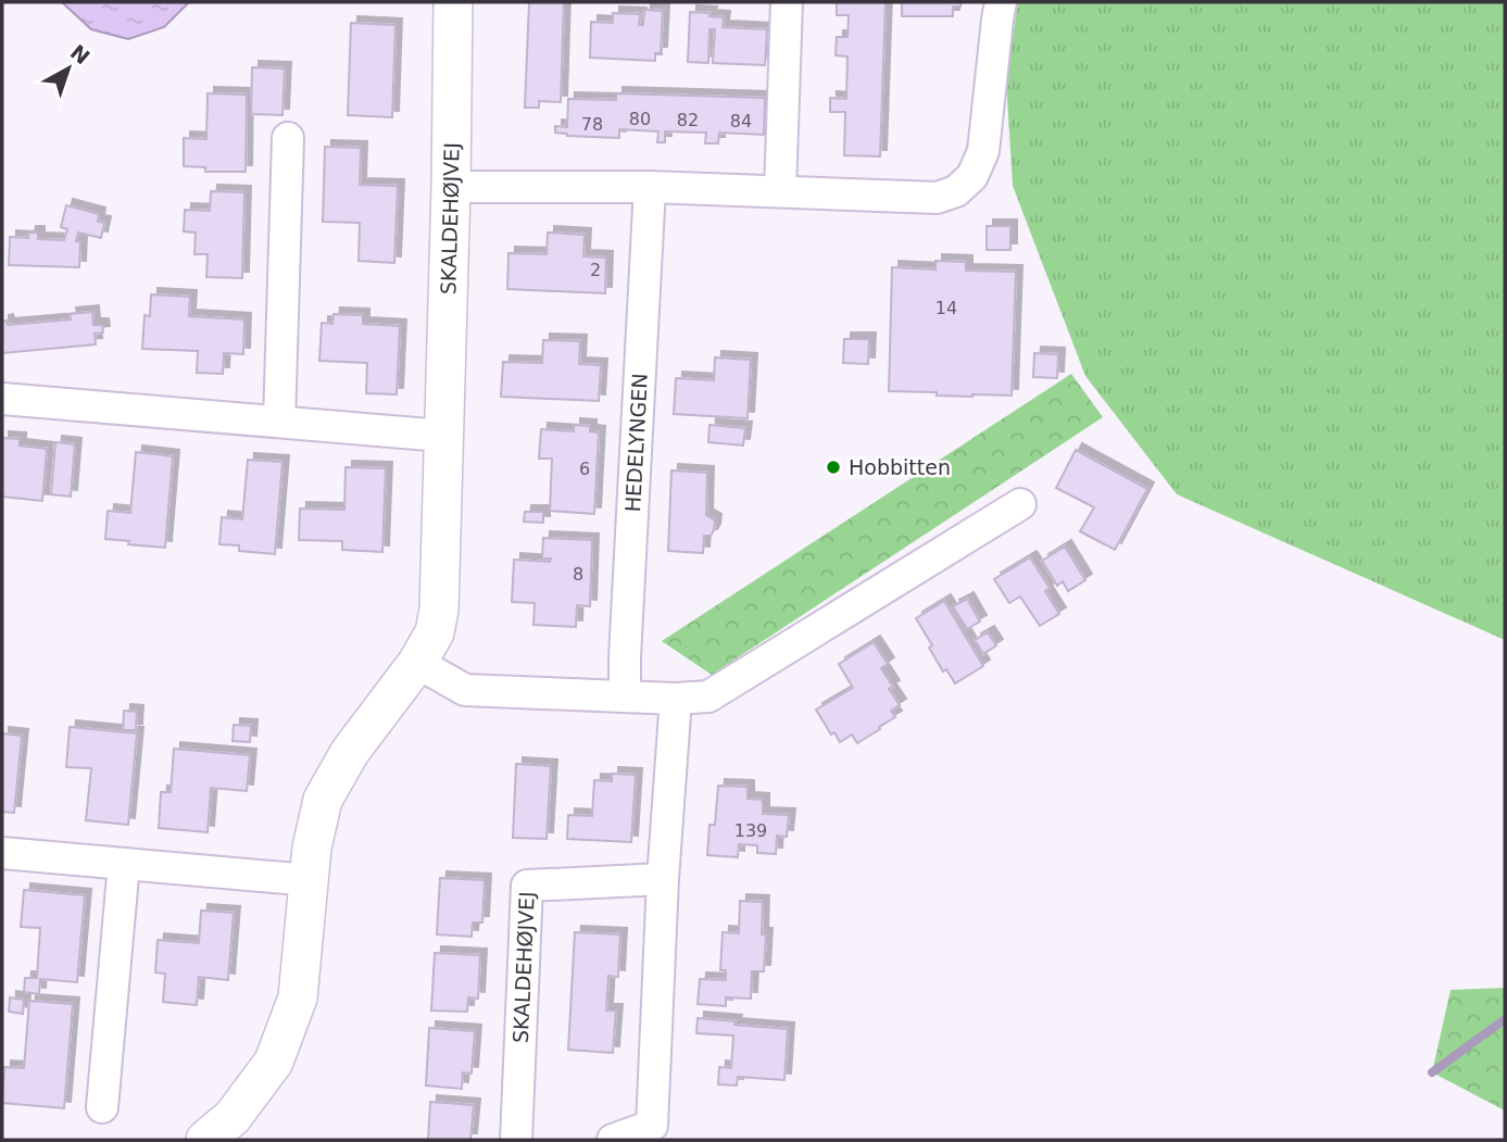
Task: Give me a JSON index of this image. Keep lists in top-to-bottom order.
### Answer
{
  "streets": {
    "street": ["SKALDEHØJVEJ", "HEDELYNGEN"]
  },
  "places": ["Hobbitten"],
  "house_numbers": [
    "80",
    "82",
    "84",
    "78",
    "2",
    "14",
    "6",
    "8",
    "139"
  ],
  "north": "top right"
}
